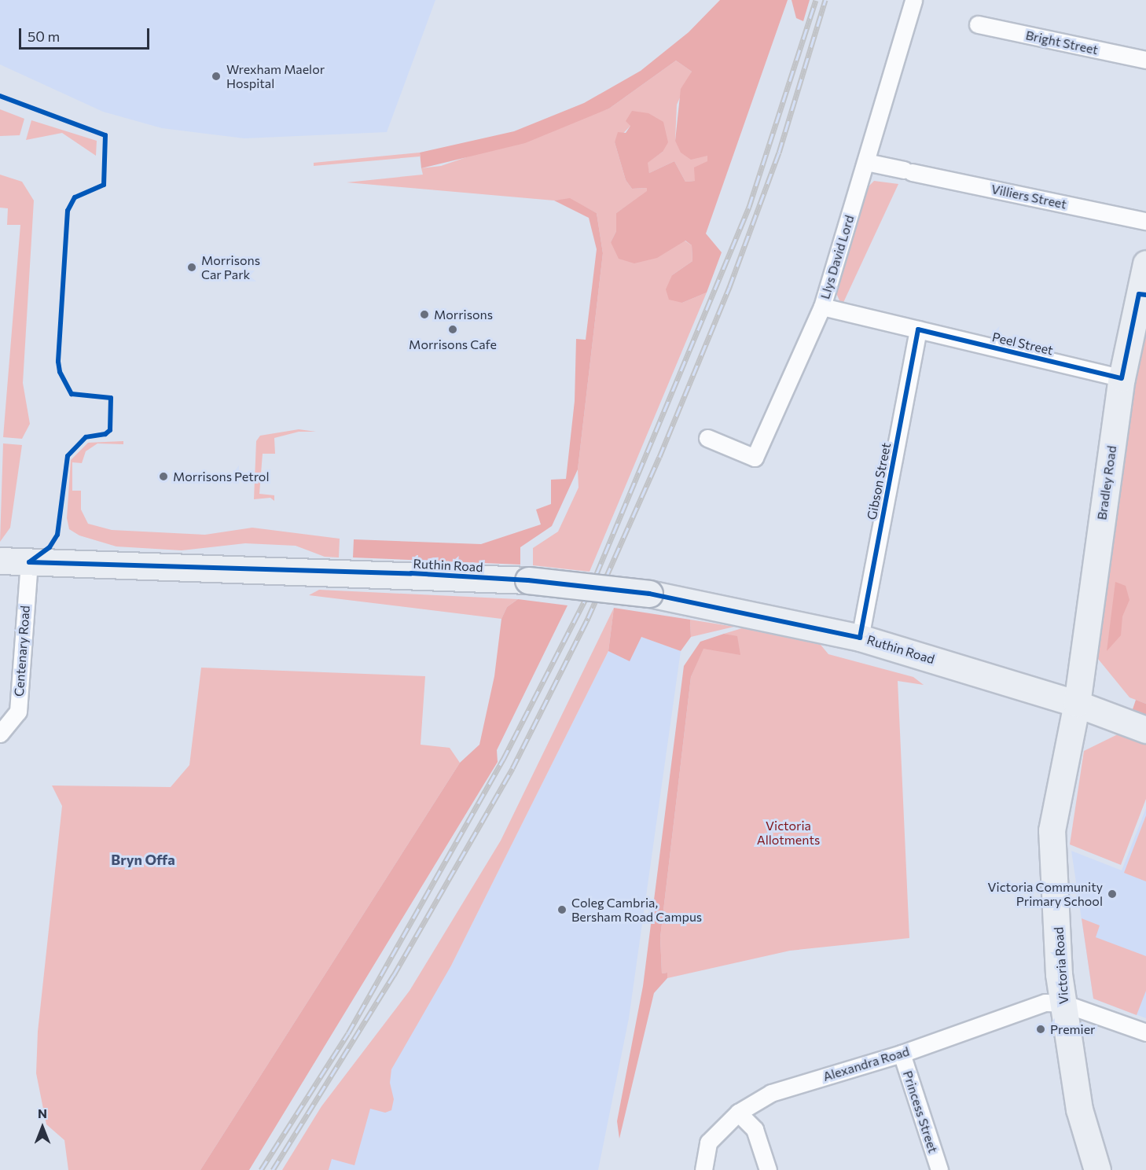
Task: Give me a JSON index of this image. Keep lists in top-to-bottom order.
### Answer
{
  "streets": {
    "main road": ["Bradley Road", "Ruthin Road", "Victoria Road"],
    "street": [
      "Bright Street",
      "Villiers Street",
      "Llys David Lord",
      "Peel Street",
      "Gibson Street",
      "Centenary Road",
      "Alexandra Road",
      "Princess Street"
    ]
  },
  "crossings": [
    ["Villiers Street", "Llys David Lord"],
    ["Llys David Lord", "Peel Street"],
    ["Peel Street", "Gibson Street"],
    ["Peel Street", "Bradley Road"],
    ["Gibson Street", "Ruthin Road"],
    ["Bradley Road", "Ruthin Road"],
    ["Bradley Road", "Victoria Road"],
    ["Ruthin Road", "Centenary Road"],
    ["Ruthin Road", "Victoria Road"],
    ["Victoria Road", "Alexandra Road"],
    ["Alexandra Road", "Princess Street"]
  ],
  "districts": ["Bryn Offa"],
  "parks": ["Victoria Allotments"],
  "places": [
    "Wrexham Maelor Hospital",
    "Morrisons Car Park",
    "Morrisons",
    "Morrisons Cafe",
    "Morrisons Petrol",
    "Victoria Community Primary School",
    "Coleg Cambria, Bersham Road Campus",
    "Premier"
  ],
  "scale_bar": "50 m",
  "north": "top"
}
